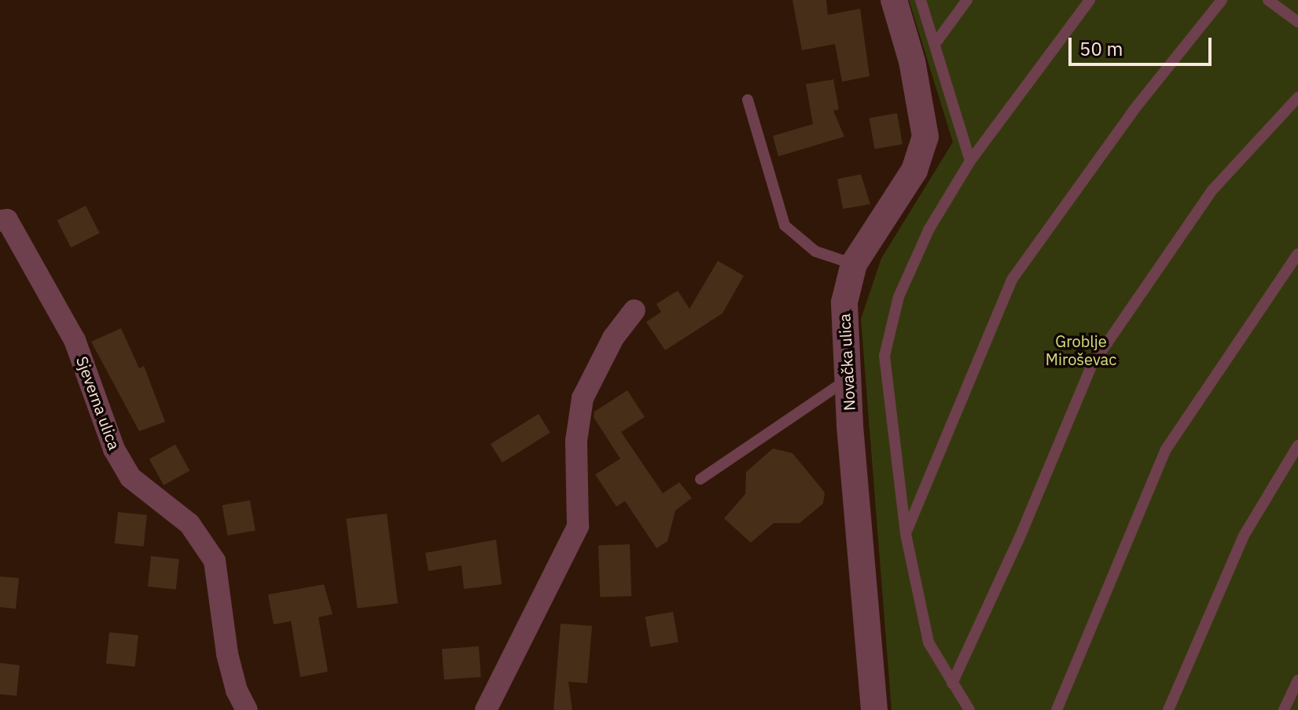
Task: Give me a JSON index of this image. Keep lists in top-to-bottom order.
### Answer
{
  "streets": {
    "street": ["Novačka ulica", "Sjeverna ulica"]
  },
  "parks": ["Groblje Miroševac"],
  "scale_bar": "50 m"
}
